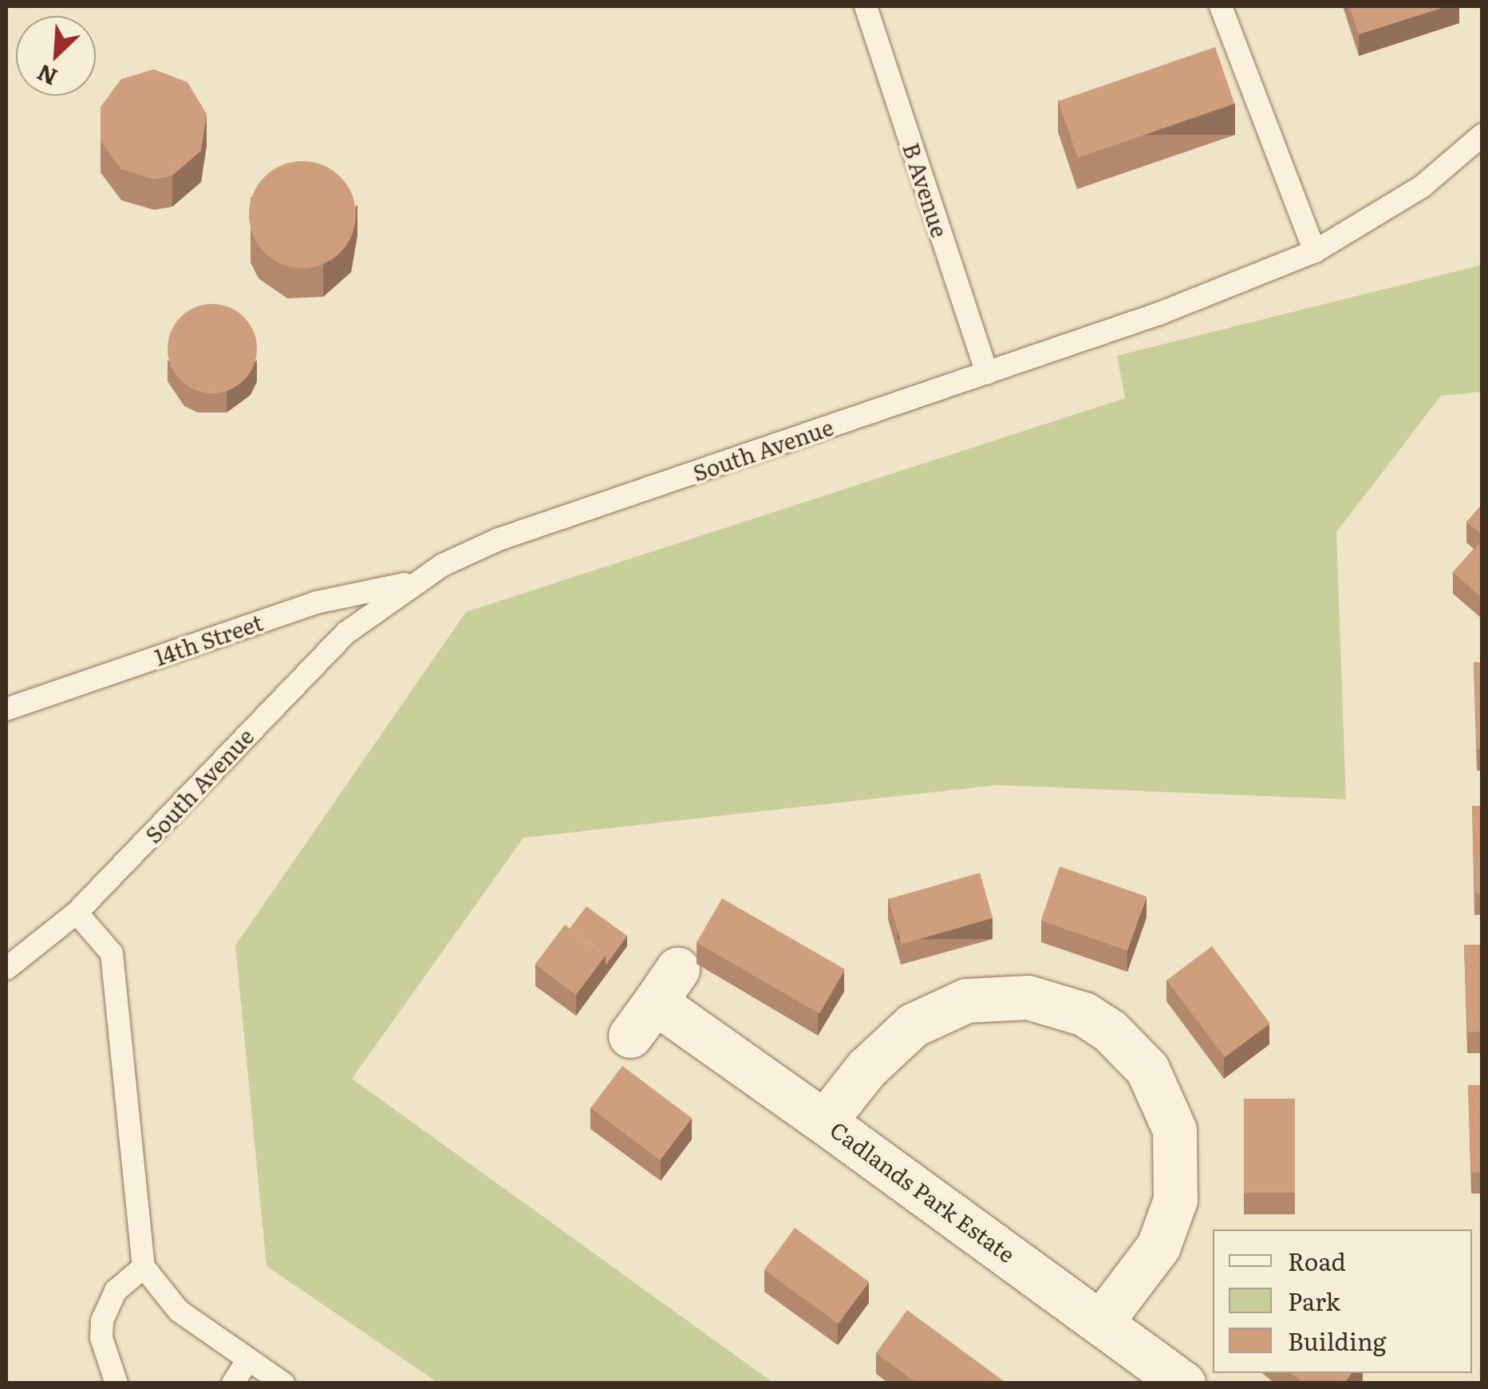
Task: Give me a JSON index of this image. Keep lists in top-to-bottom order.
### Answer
{
  "streets": {
    "street": ["Cadlands Park Estate"],
    "lane": ["B Avenue", "South Avenue", "14th Street"]
  },
  "crossings": [
    ["B Avenue", "South Avenue"],
    ["South Avenue", "14th Street"]
  ],
  "legend": ["Road", "Park", "Building"],
  "north": "bottom left"
}
